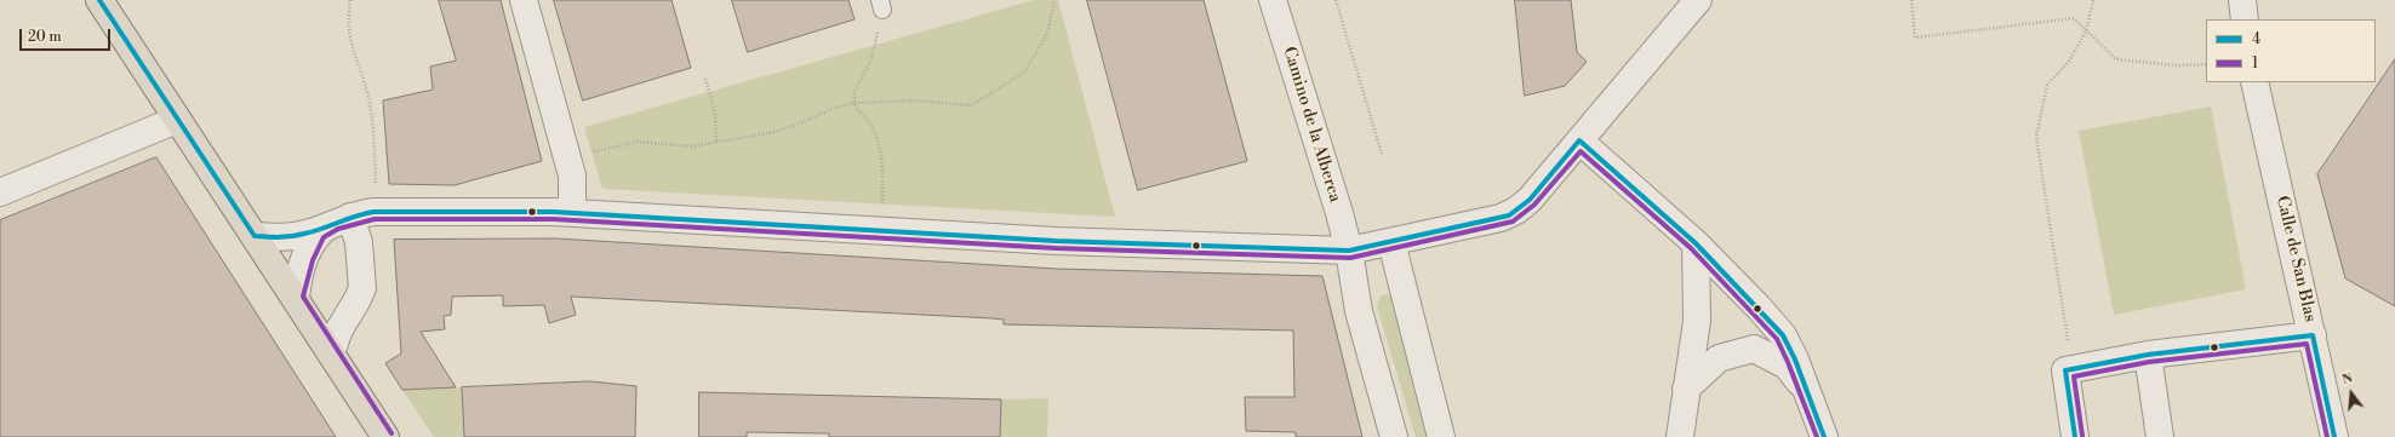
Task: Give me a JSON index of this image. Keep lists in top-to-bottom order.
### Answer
{
  "streets": {
    "street": ["Camino de la Alberca", "Calle de San Blas"]
  },
  "lines": ["transit line 4", "transit line 1"],
  "legend": ["4", "1"],
  "scale_bar": "20 m",
  "north": "top"
}
